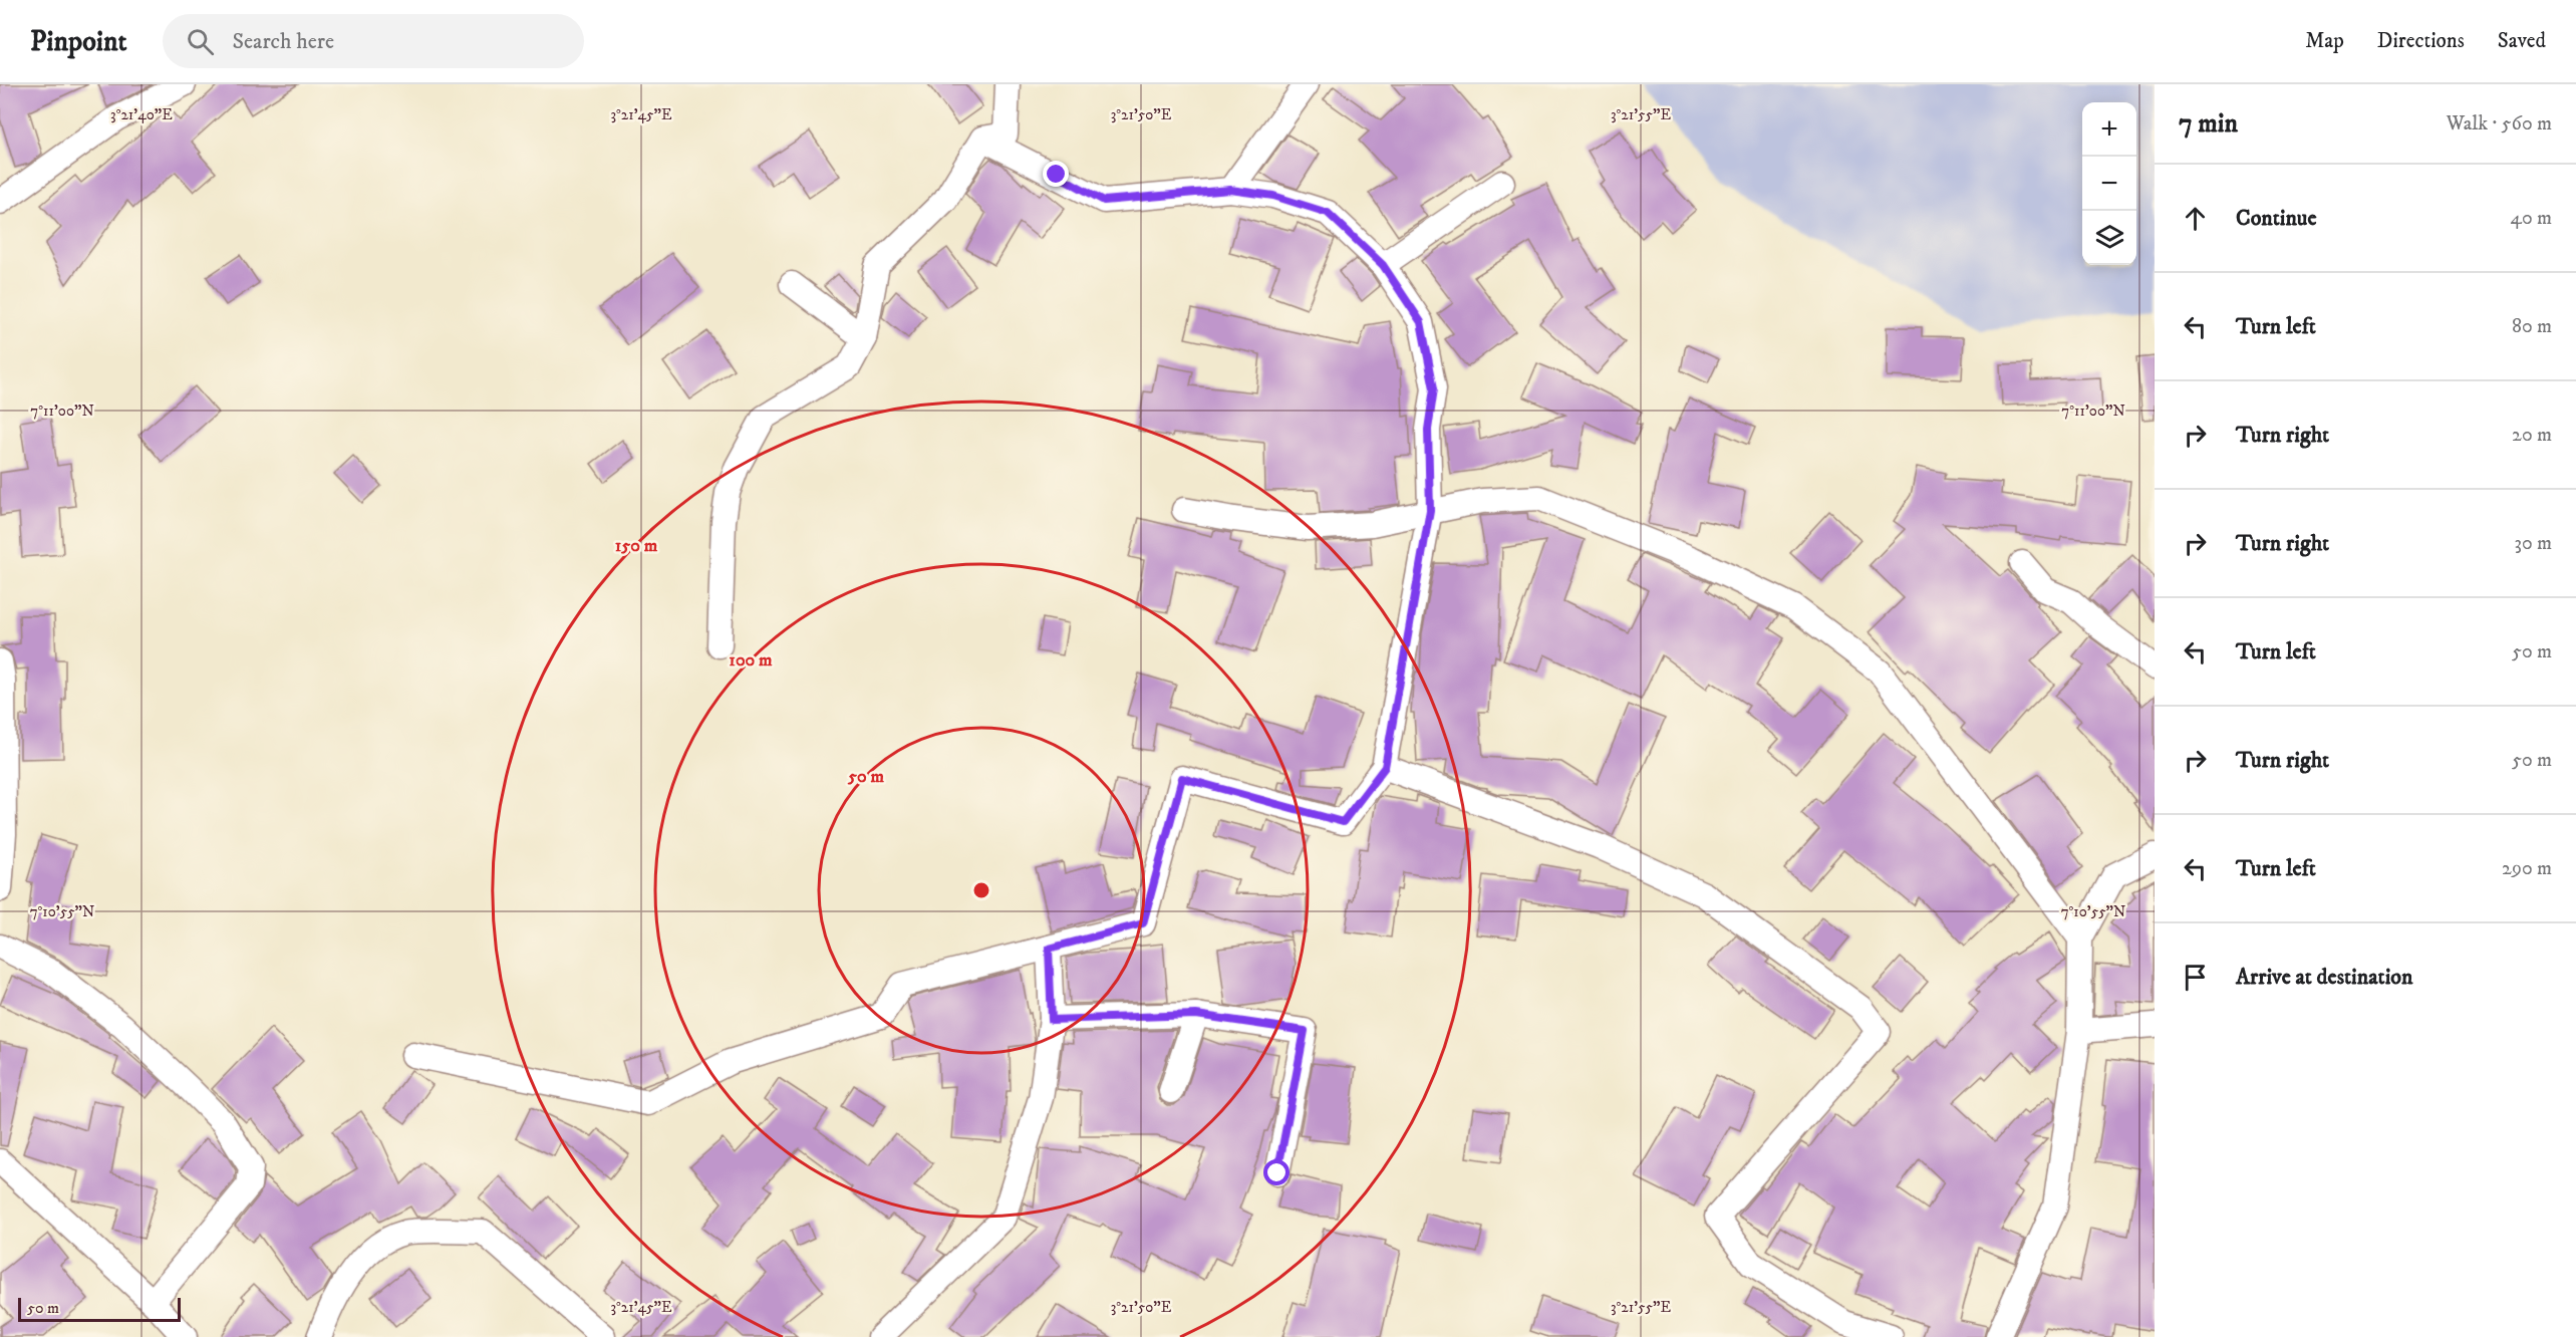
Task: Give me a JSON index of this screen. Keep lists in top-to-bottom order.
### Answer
{
  "scale_bar": "50 m",
  "page": {
    "header": "Pinpoint",
    "search": "Search here",
    "nav": ["Map", "Directions", "Saved"],
    "heading": ["7 min", "Walk · 560 m"],
    "map_buttons": ["+", "−"],
    "list": [
      ["Continue", "40 m"],
      ["Turn left", "80 m"],
      ["Turn right", "20 m"],
      ["Turn right", "30 m"],
      ["Turn left", "50 m"],
      ["Turn right", "50 m"],
      ["Turn left", "290 m"],
      "Arrive at destination"
    ],
    "scale": "50 m"
  },
  "coordinates": [
    "3°21'40\"E",
    "3°21'45\"E",
    "3°21'50\"E",
    "3°21'55\"E",
    "7°11'00\"N",
    "7°10'55\"N"
  ],
  "rings": ["150 m", "100 m", "50 m"]
}
